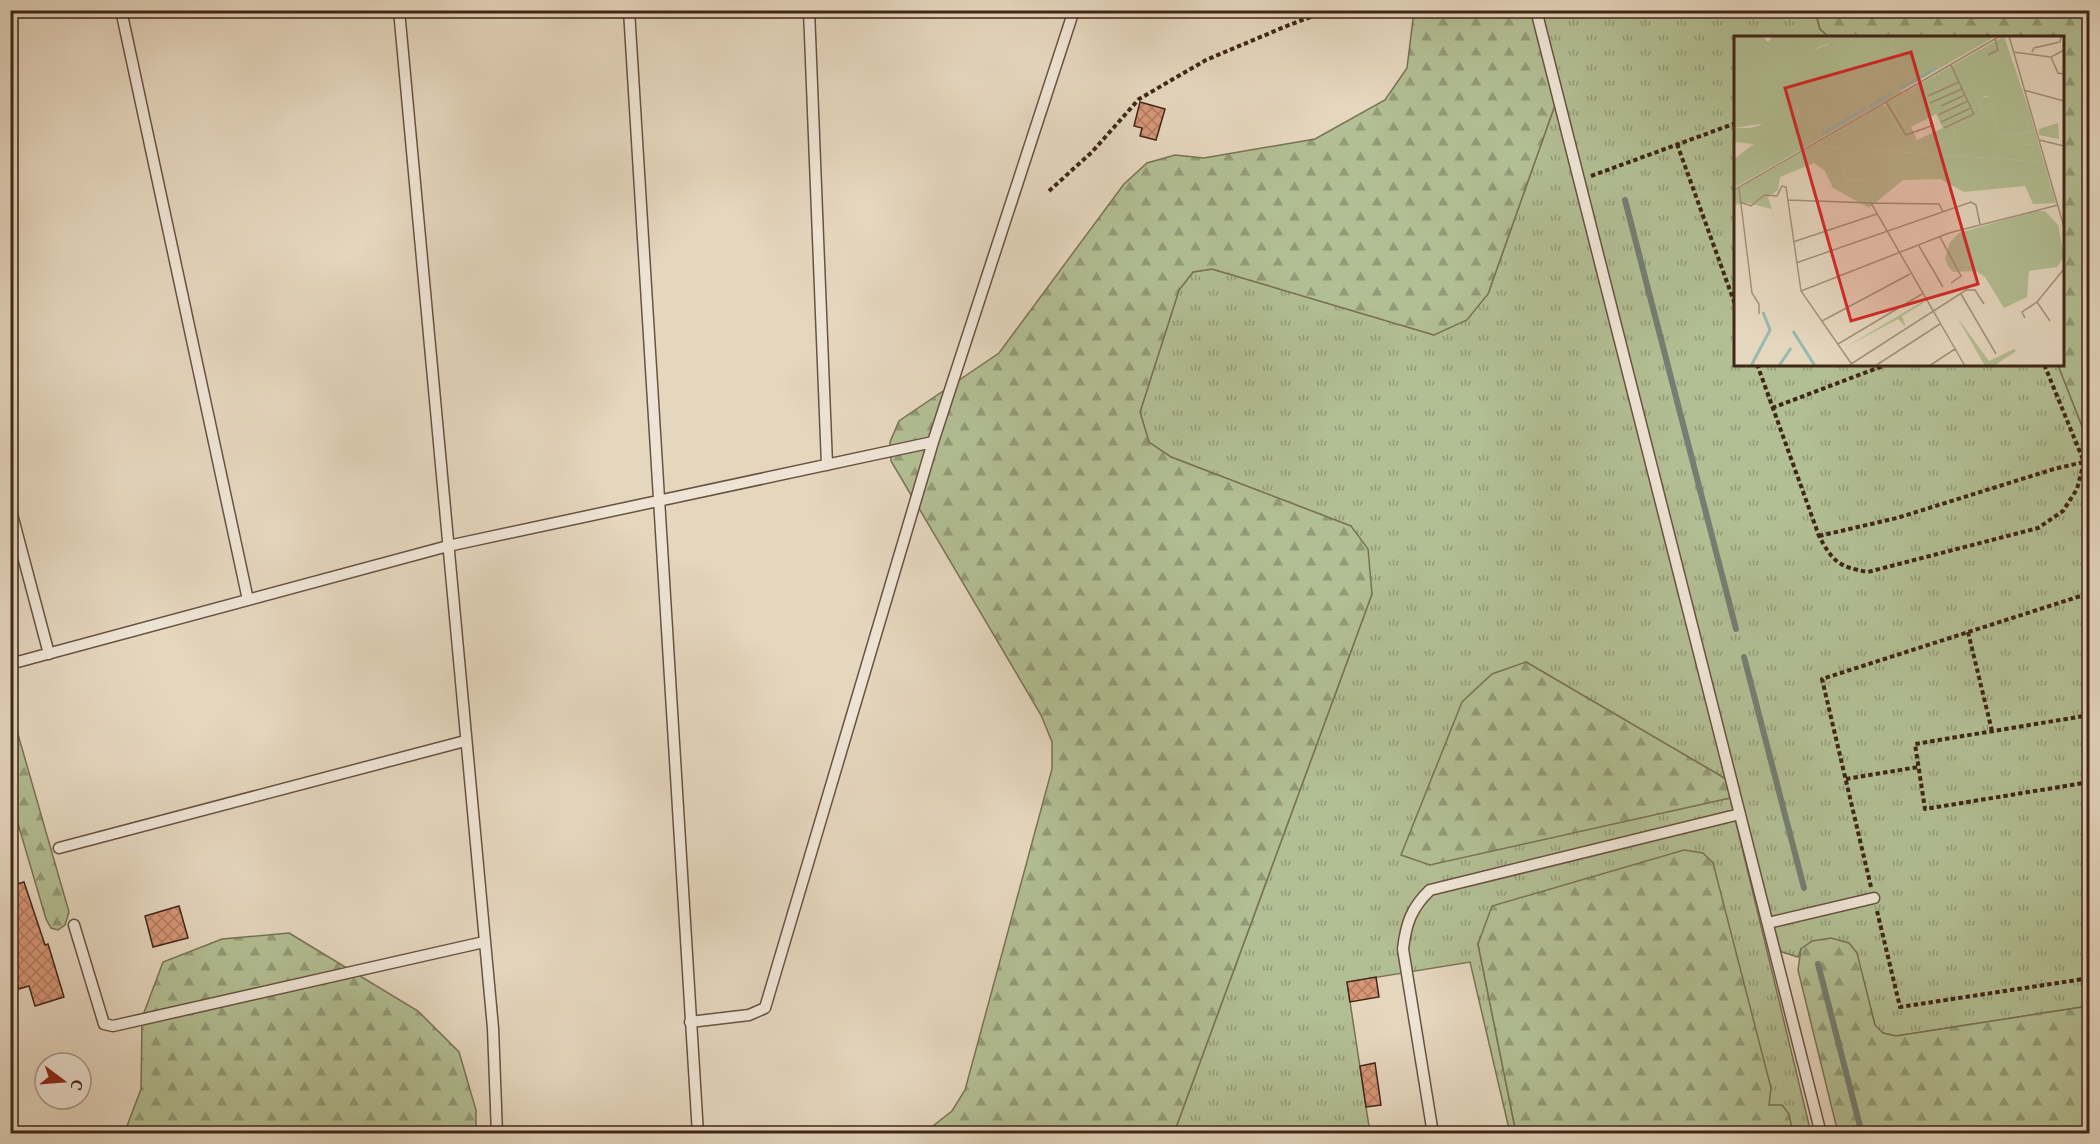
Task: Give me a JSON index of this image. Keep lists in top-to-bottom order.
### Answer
{
  "north": "right"
}
